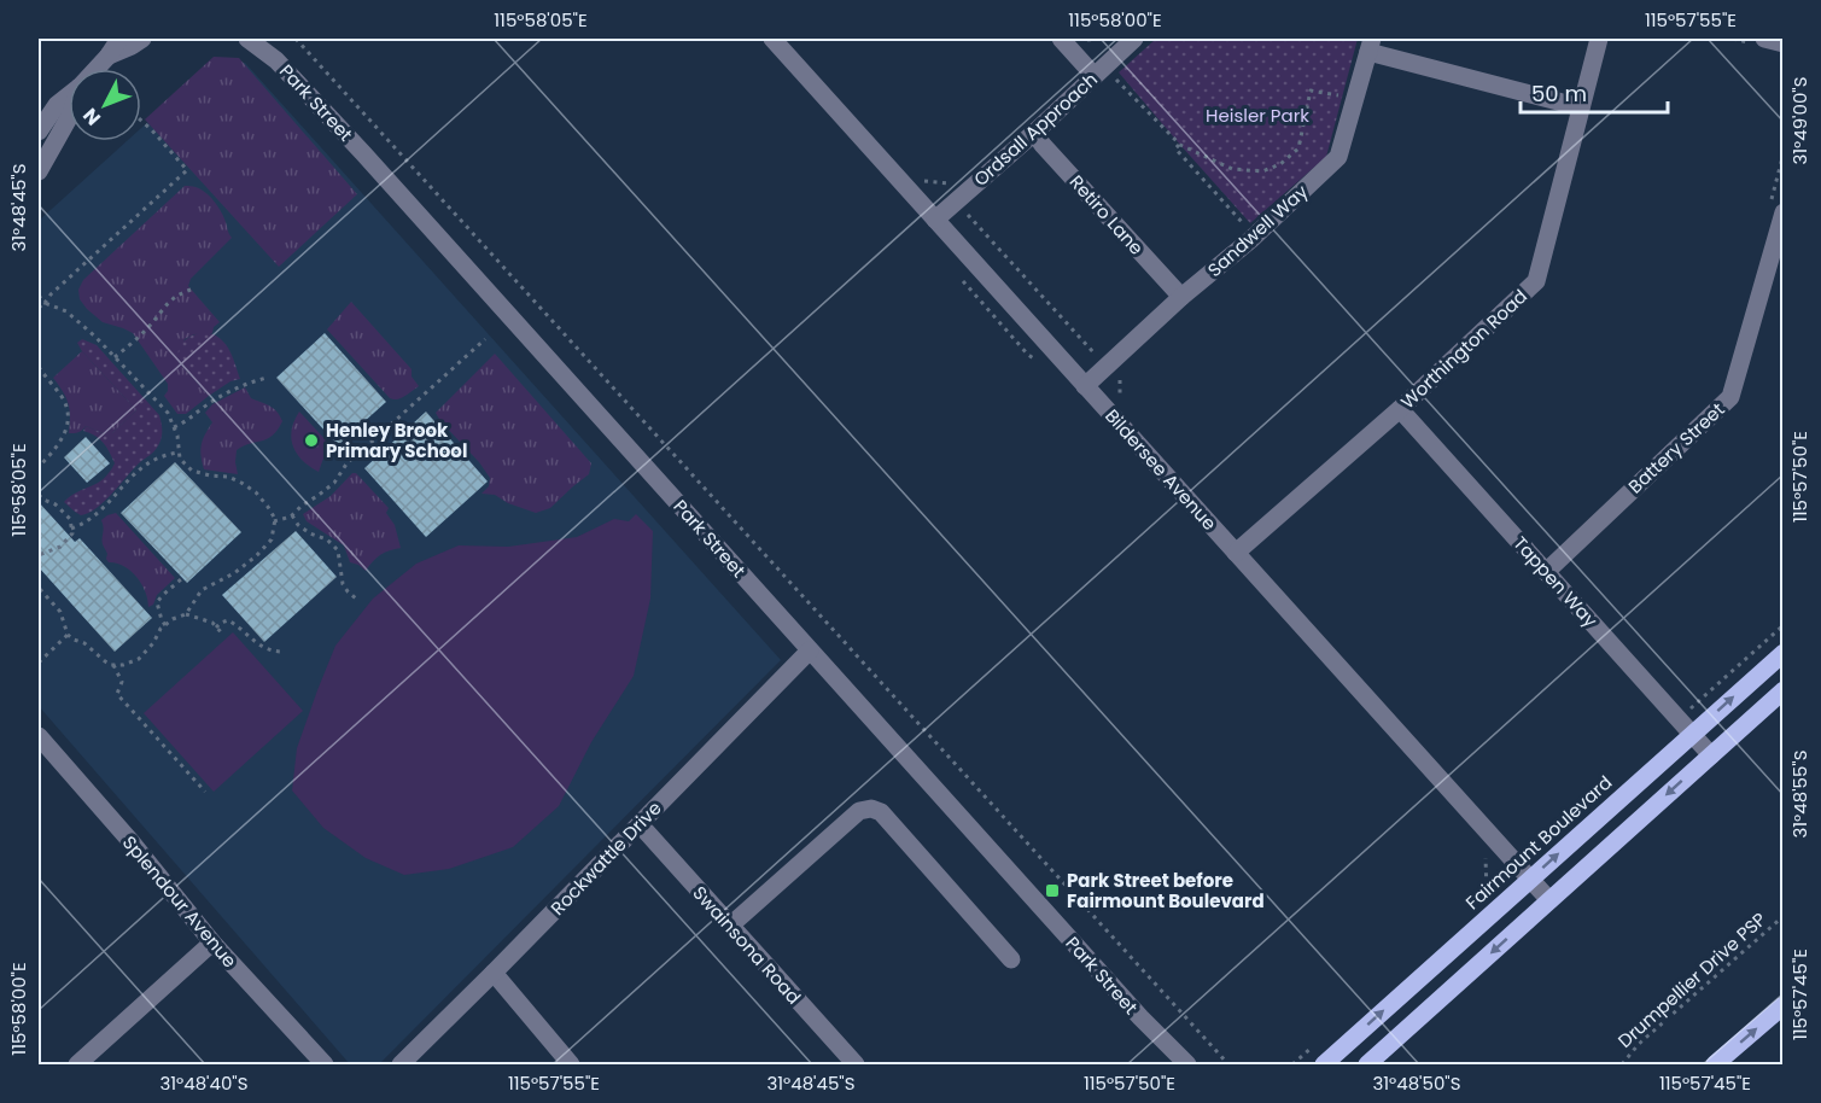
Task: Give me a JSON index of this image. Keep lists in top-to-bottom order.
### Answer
{
  "streets": {
    "main road": ["Fairmount Boulevard"],
    "street": [
      "Park Street",
      "Ordsall Approach",
      "Retiro Lane",
      "Sandwell Way",
      "Worthington Road",
      "Battery Street",
      "Bildersee Avenue",
      "Tappen Way",
      "Rockwattle Drive",
      "Splendour Avenue",
      "Swainsona Road"
    ],
    "path": ["Drumpellier Drive PSP"]
  },
  "crossings": [
    ["Park Street", "Rockwattle Drive"],
    ["Ordsall Approach", "Retiro Lane"],
    ["Ordsall Approach", "Bildersee Avenue"],
    ["Retiro Lane", "Sandwell Way"],
    ["Sandwell Way", "Bildersee Avenue"],
    ["Worthington Road", "Bildersee Avenue"],
    ["Worthington Road", "Tappen Way"],
    ["Battery Street", "Tappen Way"],
    ["Bildersee Avenue", "Fairmount Boulevard"],
    ["Tappen Way", "Fairmount Boulevard"],
    ["Rockwattle Drive", "Swainsona Road"]
  ],
  "parks": ["Heisler Park"],
  "places": {
    "other": ["Henley Brook Primary School"],
    "transit": ["Park Street before Fairmount Boulevard"]
  },
  "scale_bar": "50 m",
  "north": "bottom left",
  "coordinates": [
    "115°58'05\"E",
    "115°58'00\"E",
    "115°57'55\"E",
    "31°49'00\"S",
    "31°48'45\"S",
    "115°57'50\"E",
    "31°48'55\"S",
    "115°57'45\"E",
    "31°48'40\"S",
    "31°48'50\"S"
  ]
}
